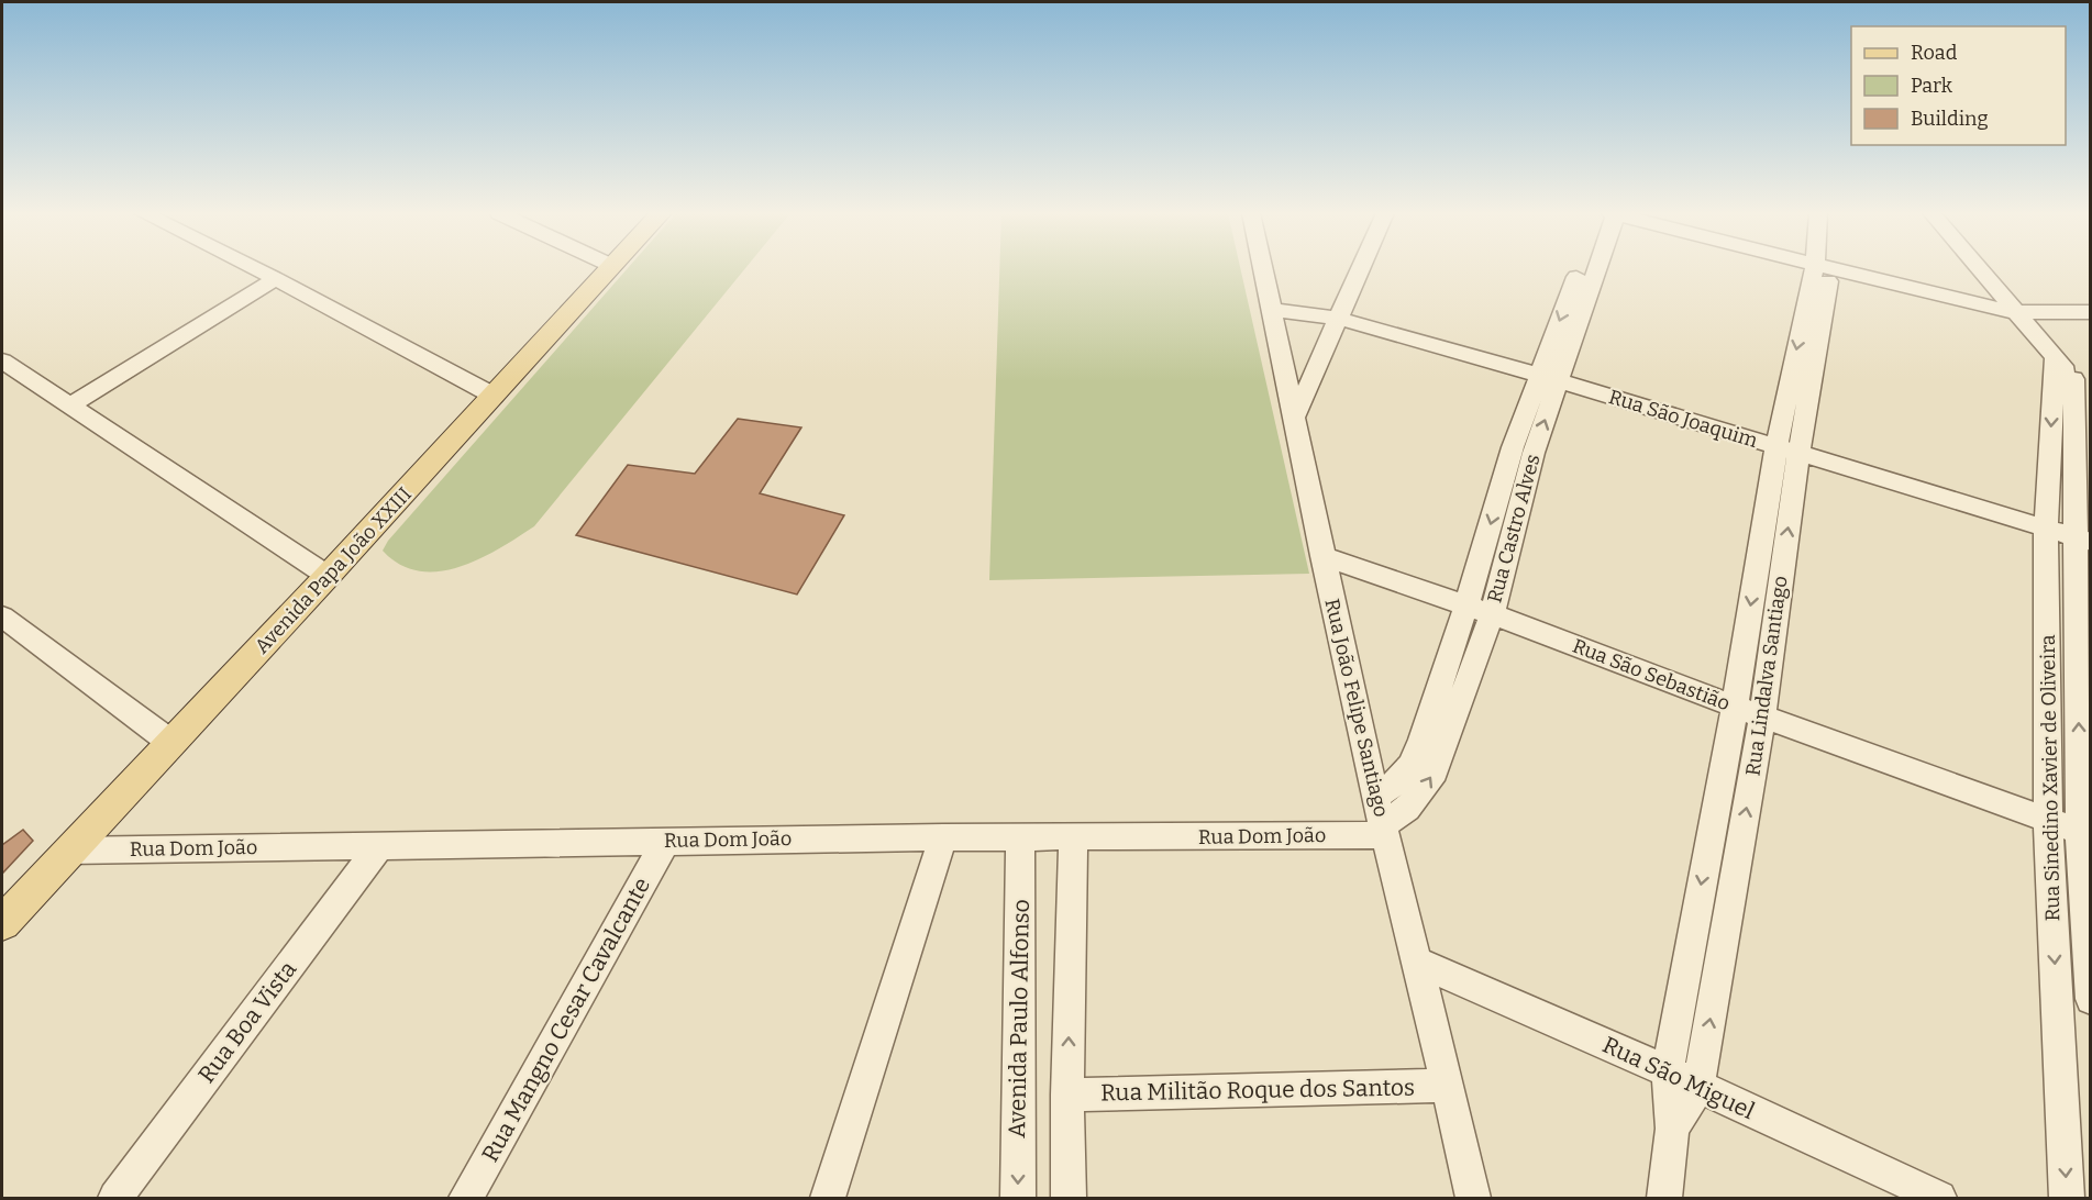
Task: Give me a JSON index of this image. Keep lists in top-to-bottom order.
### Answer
{
  "streets": {
    "main road": ["Avenida Papa João XXIII"],
    "street": [
      "Rua São Joaquim",
      "Rua Castro Alves",
      "Rua São Sebastião",
      "Rua Lindalva Santiago",
      "Rua João Felipe Santiago",
      "Rua Sinedino Xavier de Oliveira",
      "Rua Dom João",
      "Avenida Paulo Alfonso",
      "Rua Mangno Cesar Cavalcante",
      "Rua Boa Vista",
      "Rua São Miguel",
      "Rua Militão Roque dos Santos"
    ]
  },
  "crossings": [
    ["Rua São Joaquim", "Rua Castro Alves"],
    ["Rua São Joaquim", "Rua Lindalva Santiago"],
    ["Rua São Joaquim", "Rua João Felipe Santiago"],
    ["Rua São Joaquim", "Rua Sinedino Xavier de Oliveira"],
    ["Rua Castro Alves", "Rua São Sebastião"],
    ["Rua Castro Alves", "Rua João Felipe Santiago"],
    ["Rua Castro Alves", "Rua Dom João"],
    ["Avenida Papa João XXIII", "Rua Dom João"],
    ["Rua São Sebastião", "Rua Lindalva Santiago"],
    ["Rua São Sebastião", "Rua João Felipe Santiago"],
    ["Rua São Sebastião", "Rua Sinedino Xavier de Oliveira"],
    ["Rua Lindalva Santiago", "Rua São Miguel"],
    ["Rua João Felipe Santiago", "Rua Dom João"],
    ["Rua João Felipe Santiago", "Rua São Miguel"],
    ["Rua João Felipe Santiago", "Rua Militão Roque dos Santos"],
    ["Rua Dom João", "Avenida Paulo Alfonso"],
    ["Rua Dom João", "Rua Mangno Cesar Cavalcante"],
    ["Rua Dom João", "Rua Boa Vista"]
  ],
  "legend": ["Road", "Park", "Building"]
}
